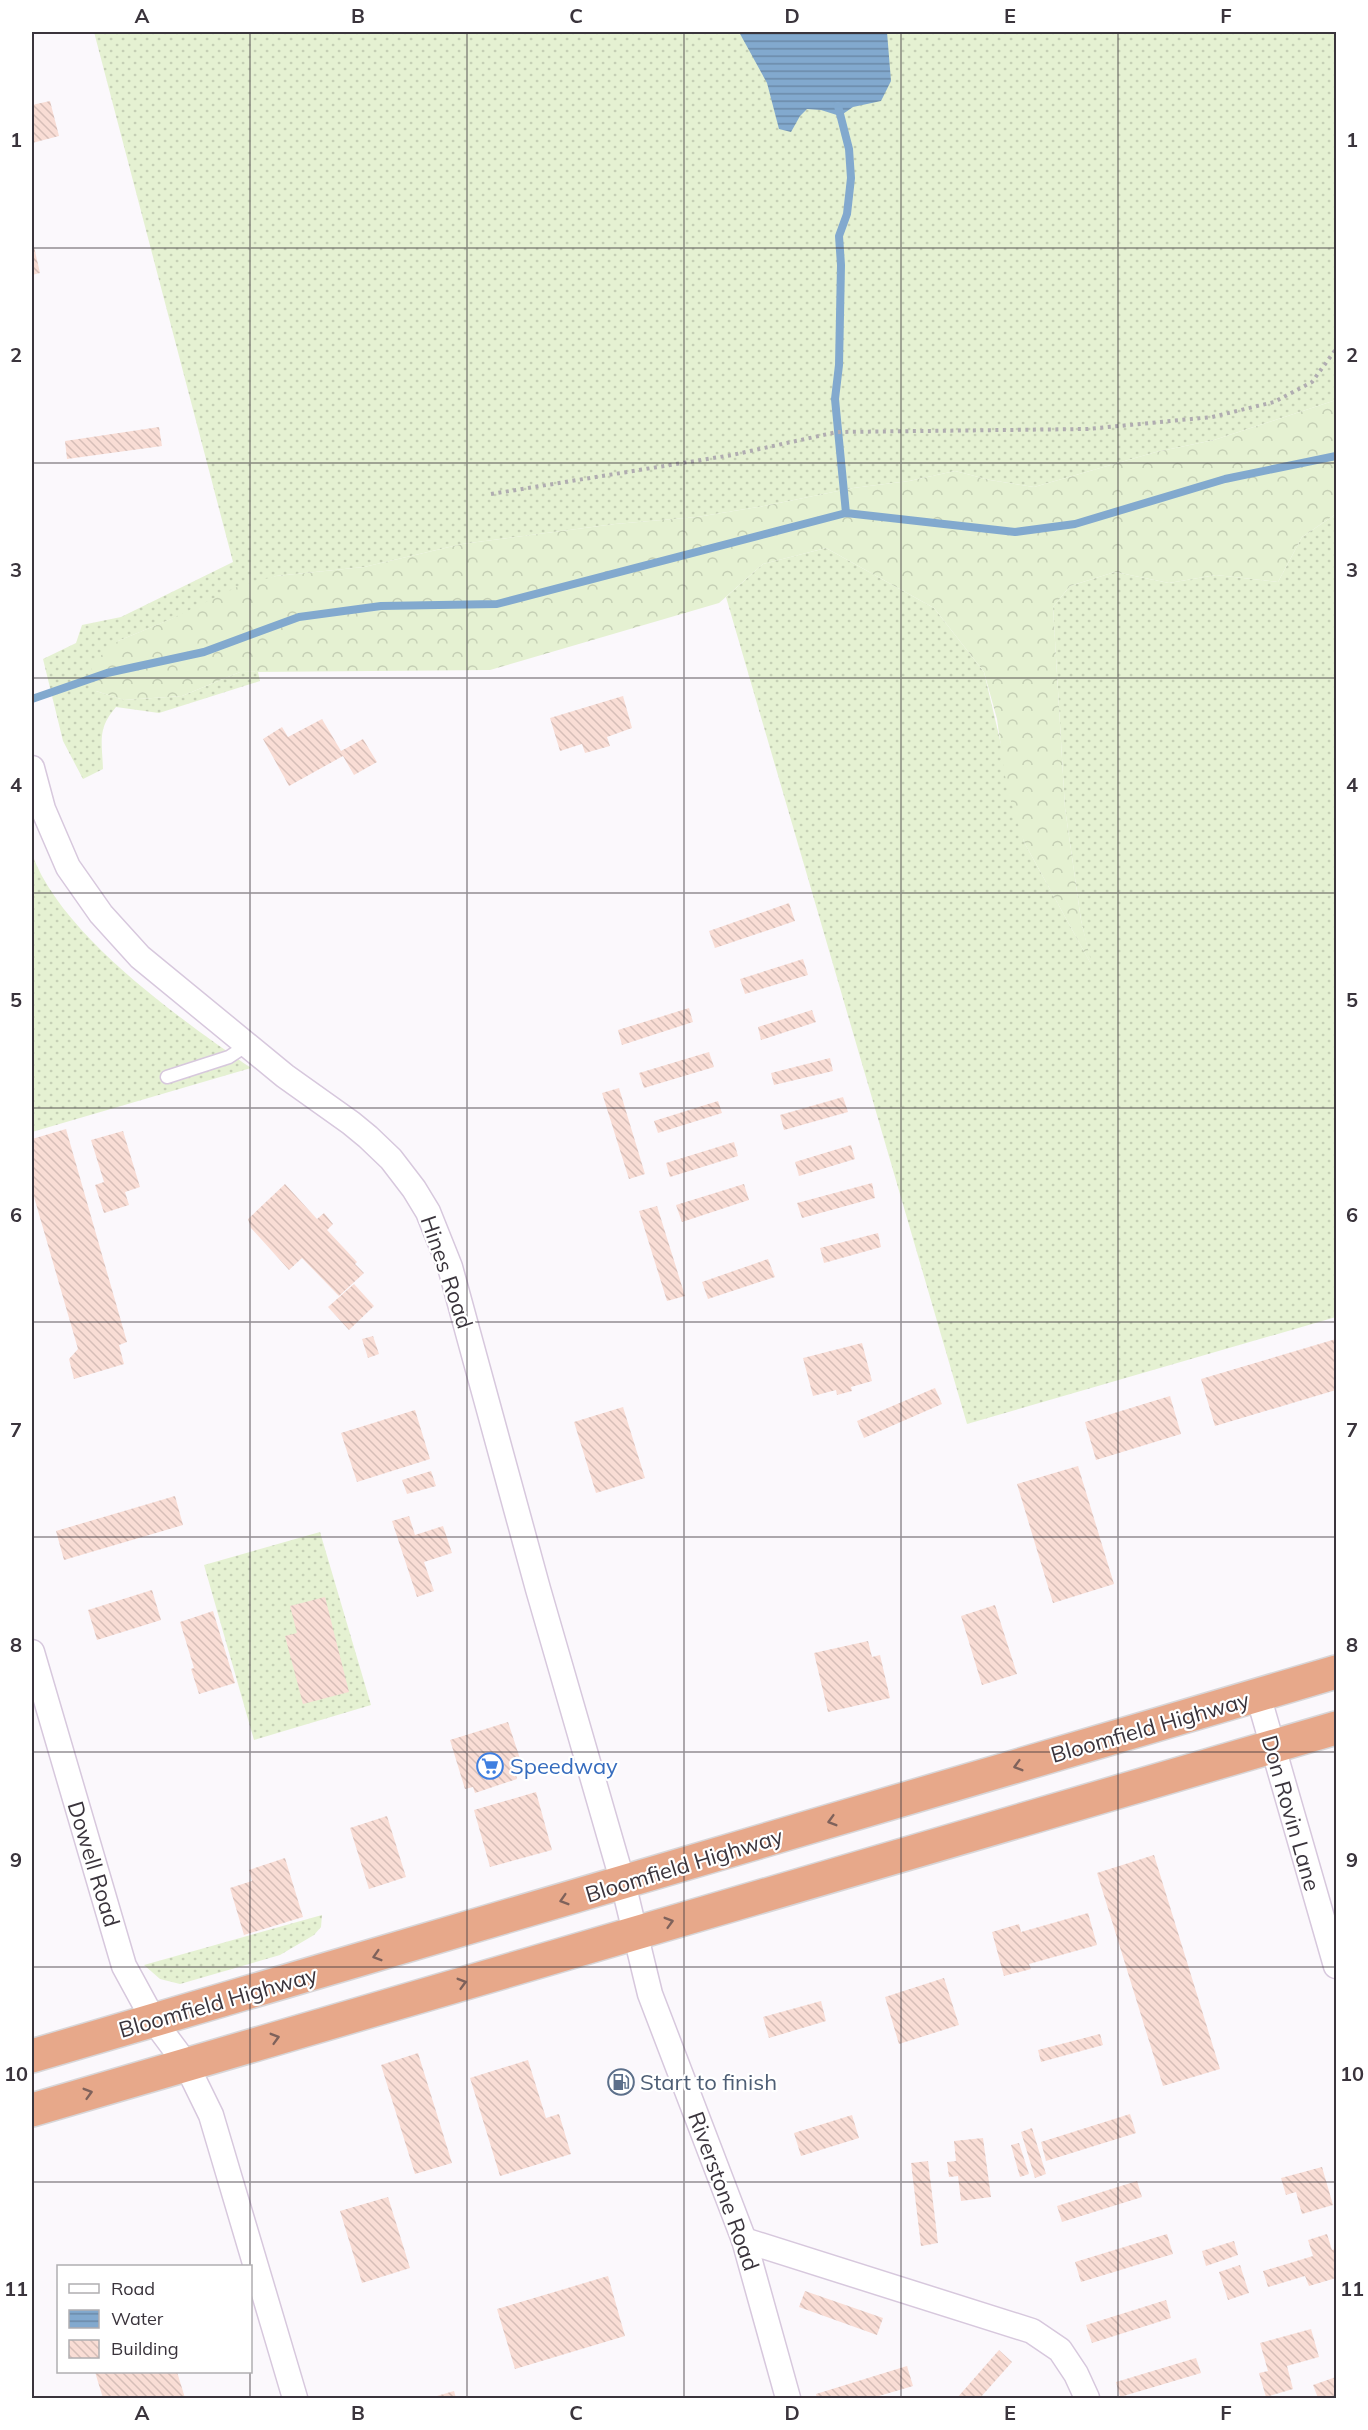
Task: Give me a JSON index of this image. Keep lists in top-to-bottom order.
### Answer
{
  "streets": {
    "highway": ["Bloomfield Highway"],
    "street": [
      "Hines Road",
      "Don Rovin Lane",
      "Dowell Road",
      "Riverstone Road"
    ]
  },
  "crossings": [
    ["Hines Road", "Bloomfield Highway"],
    ["Hines Road", "Riverstone Road"],
    ["Bloomfield Highway", "Don Rovin Lane"],
    ["Bloomfield Highway", "Dowell Road"],
    ["Bloomfield Highway", "Riverstone Road"]
  ],
  "places": {
    "supermarket": ["Speedway"],
    "fuel station": ["Start to finish"]
  },
  "legend": ["Road", "Water", "Building"],
  "grid": {
    "columns": [
      "A",
      "B",
      "C",
      "D",
      "E",
      "F"
    ],
    "rows": [
      "1",
      "2",
      "3",
      "4",
      "5",
      "6",
      "7",
      "8",
      "9",
      "10",
      "11"
    ]
  }
}
